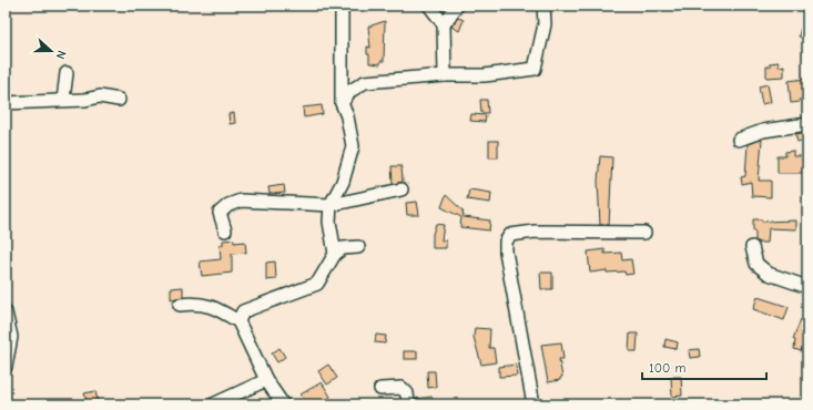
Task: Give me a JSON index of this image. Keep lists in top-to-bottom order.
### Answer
{
  "scale_bar": "100 m",
  "north": "right"
}
